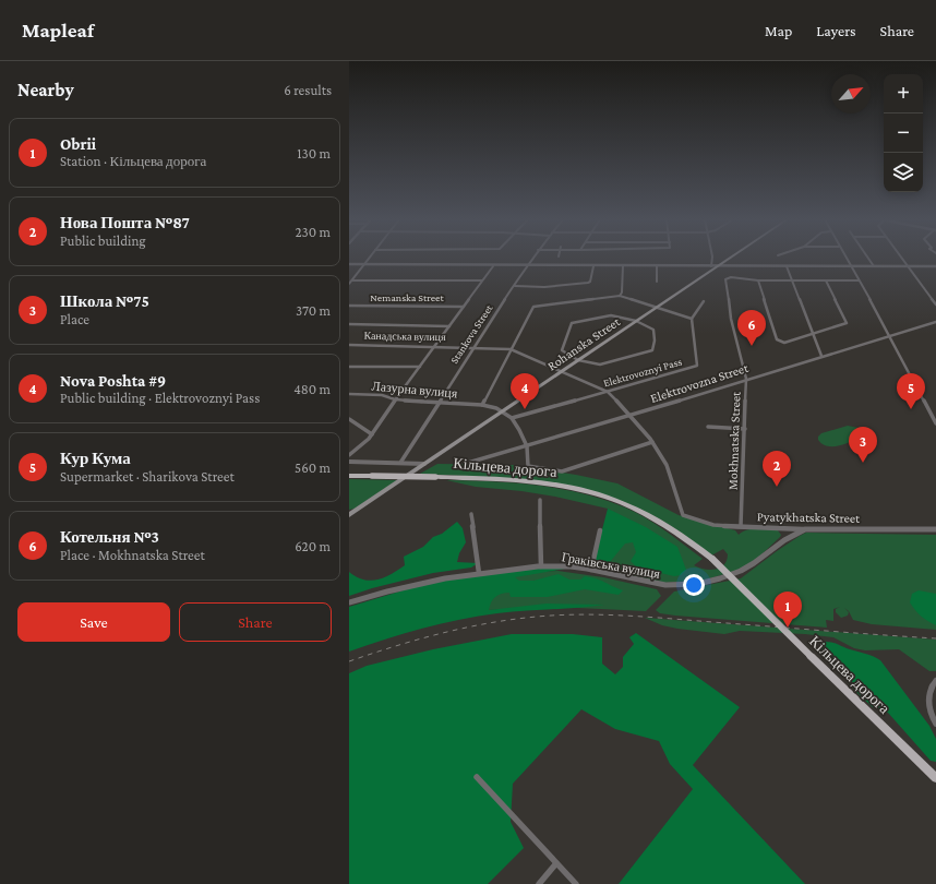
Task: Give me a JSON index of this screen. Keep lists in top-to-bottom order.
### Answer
{
  "streets": {
    "highway": ["Кільцева дорога"],
    "main road": ["Rohanska Street"],
    "street": [
      "Nemanska Street",
      "Stankova Street",
      "Канадська вулиця",
      "Elektrovoznyi Pass",
      "Elektrovozna Street",
      "Лазурна вулиця",
      "Mokhnatska Street",
      "Pyatykhatska Street",
      "Граківська вулиця"
    ]
  },
  "crossings": [
    ["Stankova Street", "Канадська вулиця"],
    ["Stankova Street", "Лазурна вулиця"],
    ["Канадська вулиця", "Rohanska Street"],
    ["Канадська вулиця", "Elektrovoznyi Pass"],
    ["Rohanska Street", "Лазурна вулиця"],
    ["Elektrovoznyi Pass", "Лазурна вулиця"],
    ["Elektrovozna Street", "Mokhnatska Street"],
    ["Mokhnatska Street", "Pyatykhatska Street"],
    ["Pyatykhatska Street", "Граківська вулиця"]
  ],
  "north": "top right",
  "page": {
    "header": "Mapleaf",
    "nav": ["Map", "Layers", "Share"],
    "heading": ["Nearby", "6 results"],
    "map_buttons": ["+", "−"],
    "list": [
      {
        "mark": "1",
        "name": "Obrii",
        "note": "Station · Кільцева дорога",
        "value": "130 m"
      },
      {
        "mark": "2",
        "name": "Нова Пошта №87",
        "note": "Public building",
        "value": "230 m"
      },
      {
        "mark": "3",
        "name": "Школа №75",
        "note": "Place",
        "value": "370 m"
      },
      {
        "mark": "4",
        "name": "Nova Poshta #9",
        "note": "Public building · Elektrovoznyi Pass",
        "value": "480 m"
      },
      {
        "mark": "5",
        "name": "Кур Кума",
        "note": "Supermarket · Sharikova Street",
        "value": "560 m"
      },
      {
        "mark": "6",
        "name": "Котельня №3",
        "note": "Place · Mokhnatska Street",
        "value": "620 m"
      }
    ],
    "pins": [
      "6",
      "4",
      "5",
      "3",
      "2",
      "1"
    ],
    "buttons": ["Save", "Share"]
  }
}
